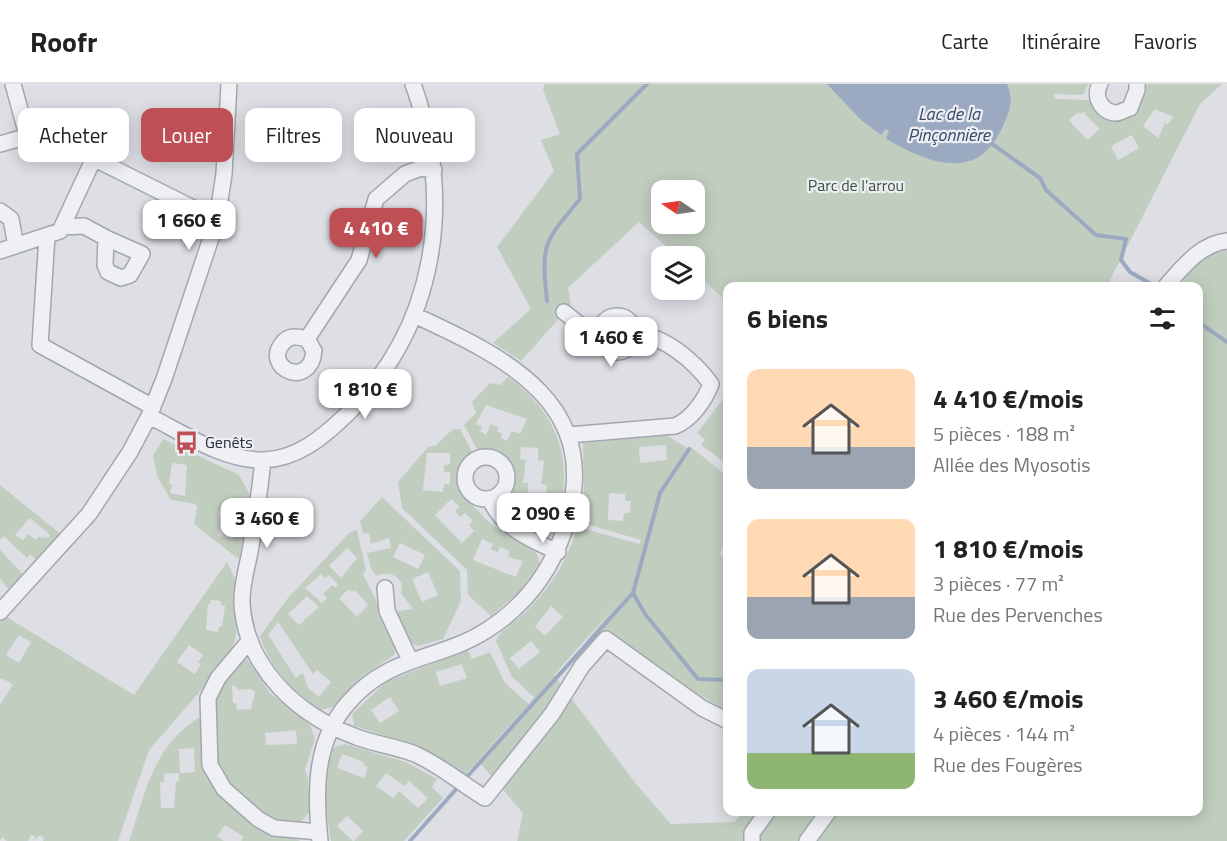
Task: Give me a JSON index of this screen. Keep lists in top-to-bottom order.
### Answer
{
  "water": ["Lac de la Pinçonnière"],
  "parks": ["Parc de l'arrou"],
  "places": {
    "bus stop": ["Genêts"]
  },
  "north": "left",
  "page": {
    "header": "Roofr",
    "nav": ["Carte", "Itinéraire", "Favoris"],
    "chip": [
      "Acheter",
      "Louer",
      "Filtres",
      "Nouveau"
    ],
    "price": [
      "1 660 €",
      "4 410 €",
      "1 460 €",
      "1 810 €",
      "2 090 €",
      "3 460 €"
    ],
    "heading": "6 biens",
    "list": [
      {
        "name": "4 410 €/mois",
        "note": "5 pièces · 188 m² · Allée des Myosotis"
      },
      {
        "name": "1 810 €/mois",
        "note": "3 pièces · 77 m² · Rue des Pervenches"
      },
      {
        "name": "3 460 €/mois",
        "note": "4 pièces · 144 m² · Rue des Fougères"
      }
    ]
  }
}
